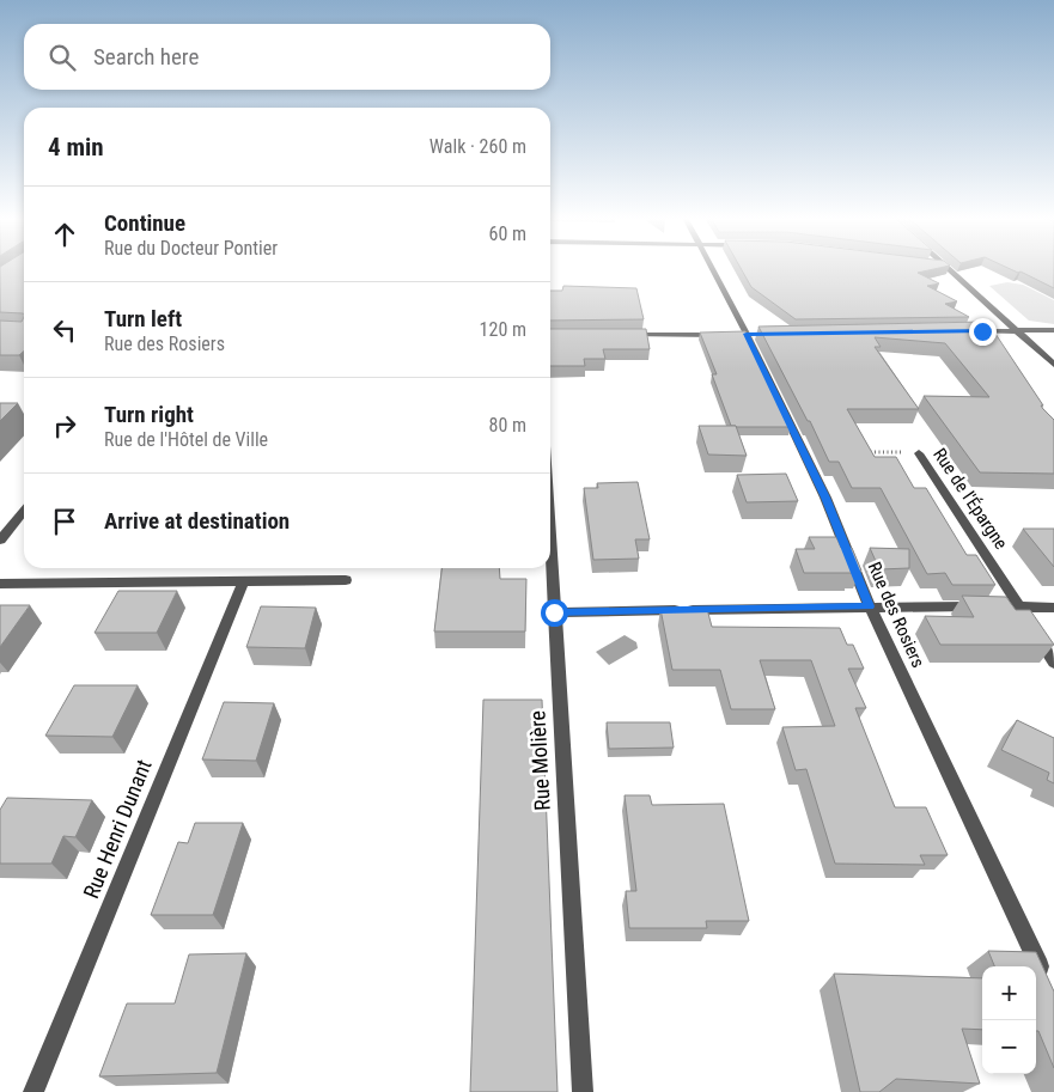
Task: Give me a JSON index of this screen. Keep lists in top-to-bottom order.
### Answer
{
  "streets": {
    "street": [
      "Rue de l'Épargne",
      "Rue des Rosiers",
      "Rue Molière",
      "Rue Henri Dunant"
    ]
  },
  "page": {
    "search": "Search here",
    "heading": ["4 min", "Walk · 260 m"],
    "list": [
      ["Continue", "Rue du Docteur Pontier", "60 m"],
      ["Turn left", "Rue des Rosiers", "120 m"],
      ["Turn right", "Rue de l'Hôtel de Ville", "80 m"],
      "Arrive at destination"
    ],
    "map_buttons": ["+", "−"]
  }
}
